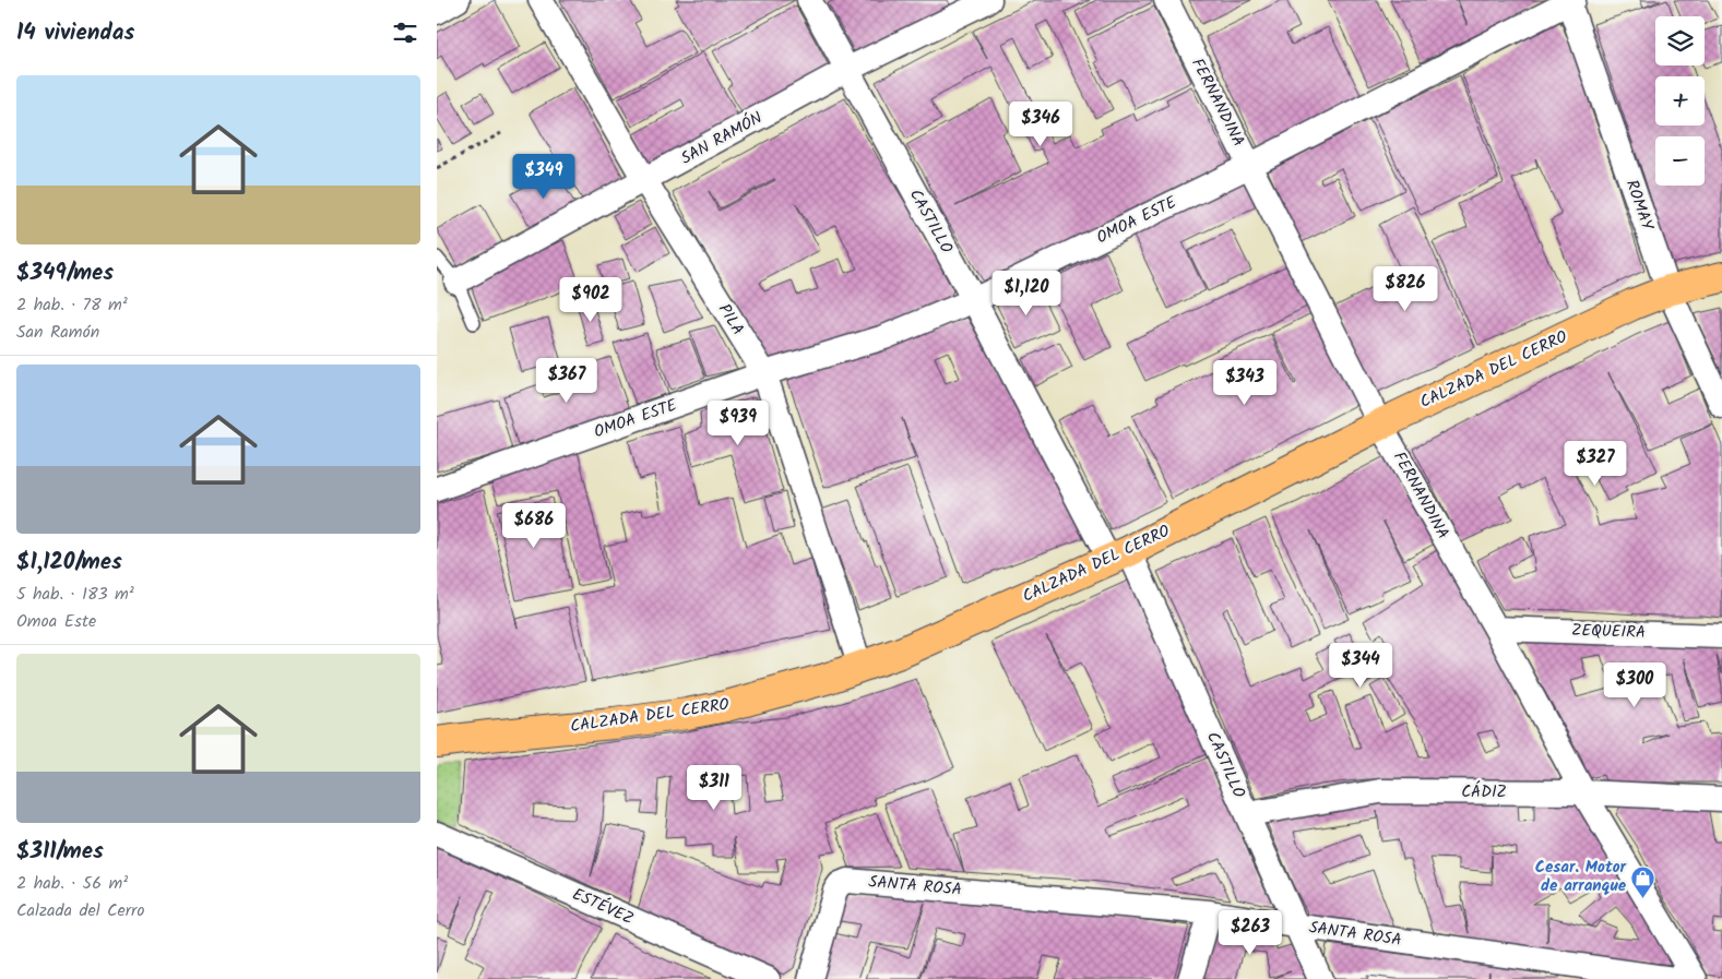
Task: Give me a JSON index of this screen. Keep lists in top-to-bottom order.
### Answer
{
  "streets": {
    "main road": ["CALZADA DEL CERRO"],
    "street": [
      "FERNANDINA",
      "SAN RAMÓN",
      "ROMAY",
      "OMOA ESTE",
      "CASTILLO",
      "PILA",
      "ZEQUEIRA",
      "CÁDIZ",
      "SANTA ROSA",
      "ESTÉVEZ"
    ]
  },
  "crossings": [
    ["FERNANDINA", "OMOA ESTE"],
    ["FERNANDINA", "CALZADA DEL CERRO"],
    ["FERNANDINA", "ZEQUEIRA"],
    ["FERNANDINA", "CÁDIZ"],
    ["SAN RAMÓN", "CASTILLO"],
    ["SAN RAMÓN", "PILA"],
    ["ROMAY", "OMOA ESTE"],
    ["ROMAY", "CALZADA DEL CERRO"],
    ["OMOA ESTE", "CASTILLO"],
    ["OMOA ESTE", "PILA"],
    ["CASTILLO", "CALZADA DEL CERRO"],
    ["CASTILLO", "CÁDIZ"],
    ["CASTILLO", "SANTA ROSA"],
    ["PILA", "CALZADA DEL CERRO"]
  ],
  "places": {
    "shop": ["Cesar. Motor de arranque"]
  },
  "page": {
    "heading": "14 viviendas",
    "map_buttons": ["+", "−"],
    "list": [
      {
        "name": "$349/mes",
        "note": "2 hab. · 78 m² · San Ramón"
      },
      {
        "name": "$1,120/mes",
        "note": "5 hab. · 183 m² · Omoa Este"
      },
      {
        "name": "$311/mes",
        "note": "2 hab. · 56 m² · Calzada del Cerro"
      }
    ],
    "price": [
      "$346",
      "$349",
      "$826",
      "$1,120",
      "$902",
      "$367",
      "$343",
      "$939",
      "$327",
      "$686",
      "$344",
      "$300",
      "$311",
      "$263"
    ]
  }
}
